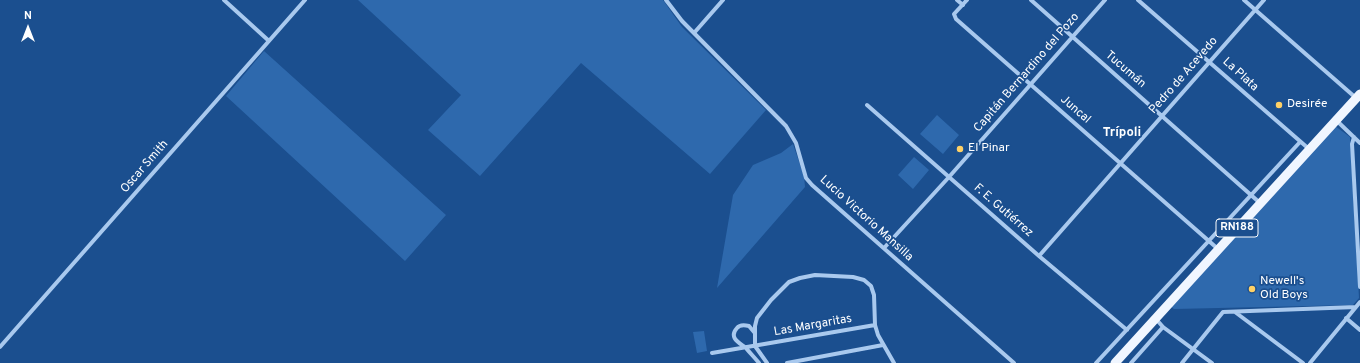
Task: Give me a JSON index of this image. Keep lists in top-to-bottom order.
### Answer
{
  "streets": {
    "main road": ["RN188"],
    "street": [
      "Tucumán",
      "Capitán Bernardino del Pozo",
      "La Plata",
      "Pedro de Acevedo",
      "Juncal",
      "Oscar Smith",
      "F. E. Gutiérrez",
      "Lucio Victorio Mansilla",
      "Las Margaritas"
    ]
  },
  "crossings": [
    ["Tucumán", "Capitán Bernardino del Pozo"],
    ["Tucumán", "Pedro de Acevedo"],
    ["Tucumán", "RN188"],
    ["Capitán Bernardino del Pozo", "Juncal"],
    ["Capitán Bernardino del Pozo", "F. E. Gutiérrez"],
    ["Capitán Bernardino del Pozo", "Lucio Victorio Mansilla"],
    ["La Plata", "Pedro de Acevedo"],
    ["La Plata", "RN188"],
    ["Pedro de Acevedo", "Juncal"],
    ["Pedro de Acevedo", "F. E. Gutiérrez"],
    ["Juncal", "RN188"]
  ],
  "districts": ["Trípoli"],
  "places": ["Desirée", "El Pinar", "Newell's Old Boys"],
  "north": "top"
}
